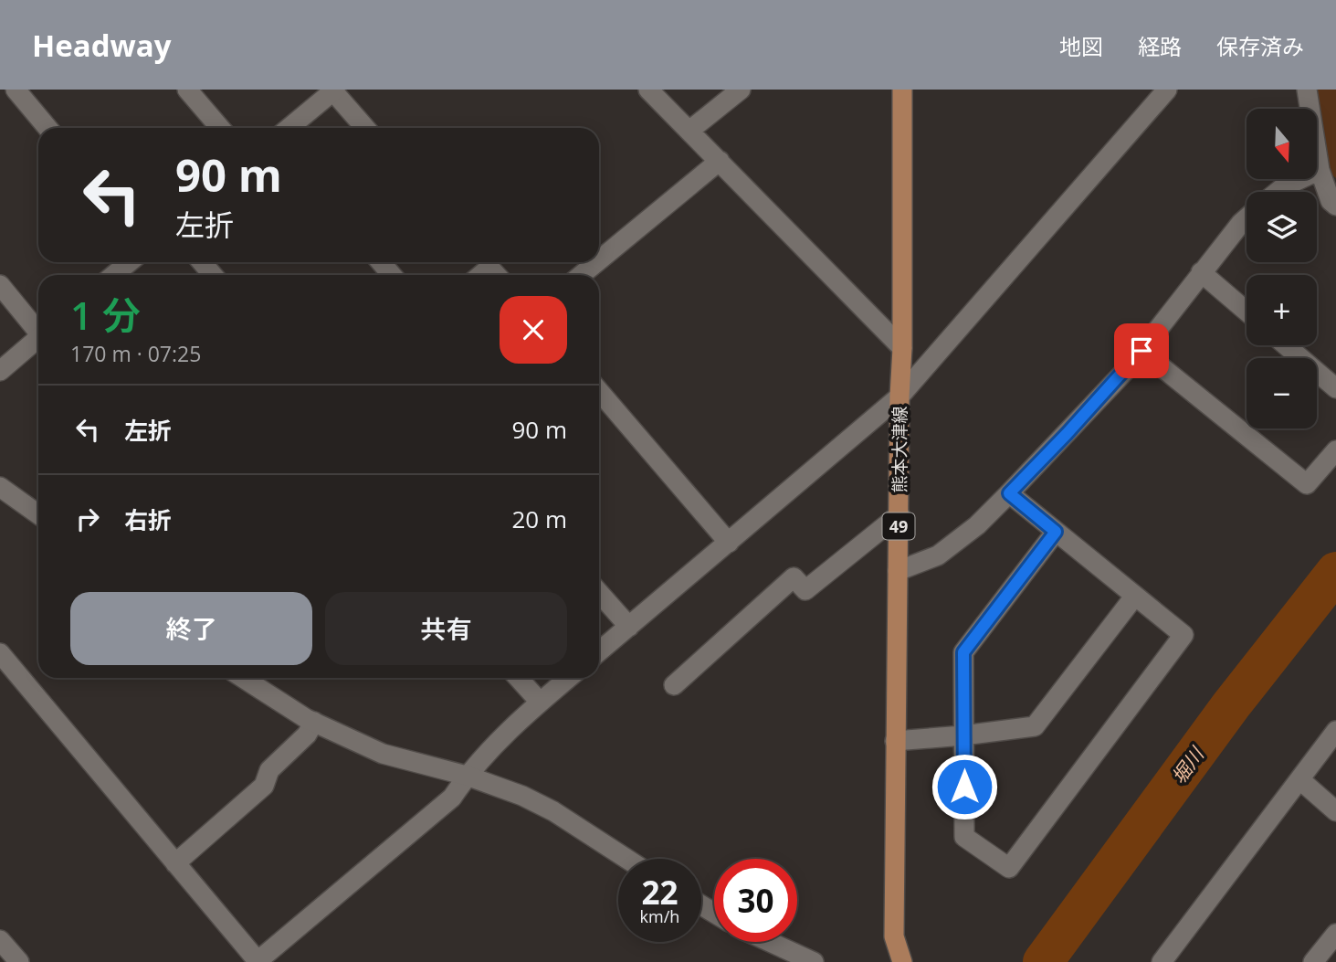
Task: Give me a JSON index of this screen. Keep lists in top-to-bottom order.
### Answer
{
  "streets": {
    "main road": ["熊本大津線", "49"]
  },
  "water": ["堀川"],
  "north": "bottom",
  "page": {
    "header": "Headway",
    "nav": ["地図", "経路", "保存済み"],
    "map_buttons": ["+", "−"],
    "turn": ["90 m", "左折"],
    "heading": ["1 分", "170 m · 07:25"],
    "list": [
      {
        "name": "左折",
        "value": "90 m"
      },
      {
        "name": "右折",
        "value": "20 m"
      }
    ],
    "buttons": ["終了", "共有"],
    "speed": "22 km/h",
    "limit": "30"
  }
}
